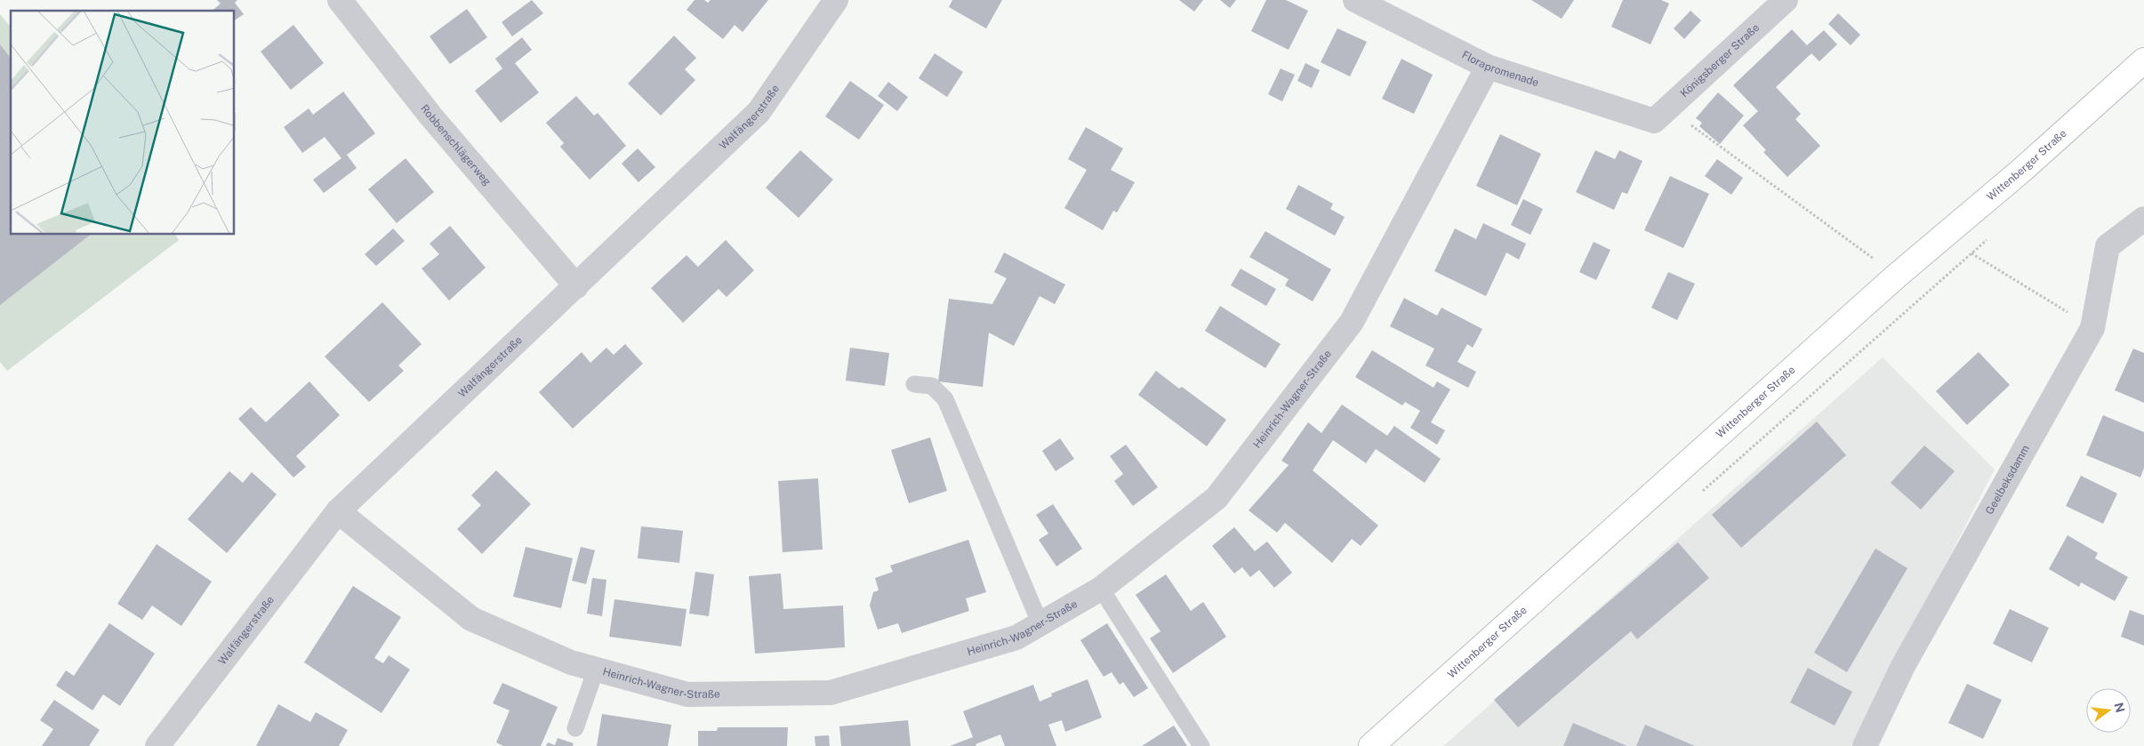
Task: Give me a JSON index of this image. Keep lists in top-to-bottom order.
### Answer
{
  "streets": {
    "main road": ["Wittenberger Straße"],
    "street": [
      "Königsberger Straße",
      "Florapromenade",
      "Walfängerstraße",
      "Robbenschlägerweg",
      "Heinrich-Wagner-Straße",
      "Geelbeksdamm"
    ]
  },
  "crossings": [
    ["Königsberger Straße", "Florapromenade"],
    ["Florapromenade", "Heinrich-Wagner-Straße"],
    ["Walfängerstraße", "Robbenschlägerweg"],
    ["Walfängerstraße", "Heinrich-Wagner-Straße"]
  ],
  "north": "right"
}
